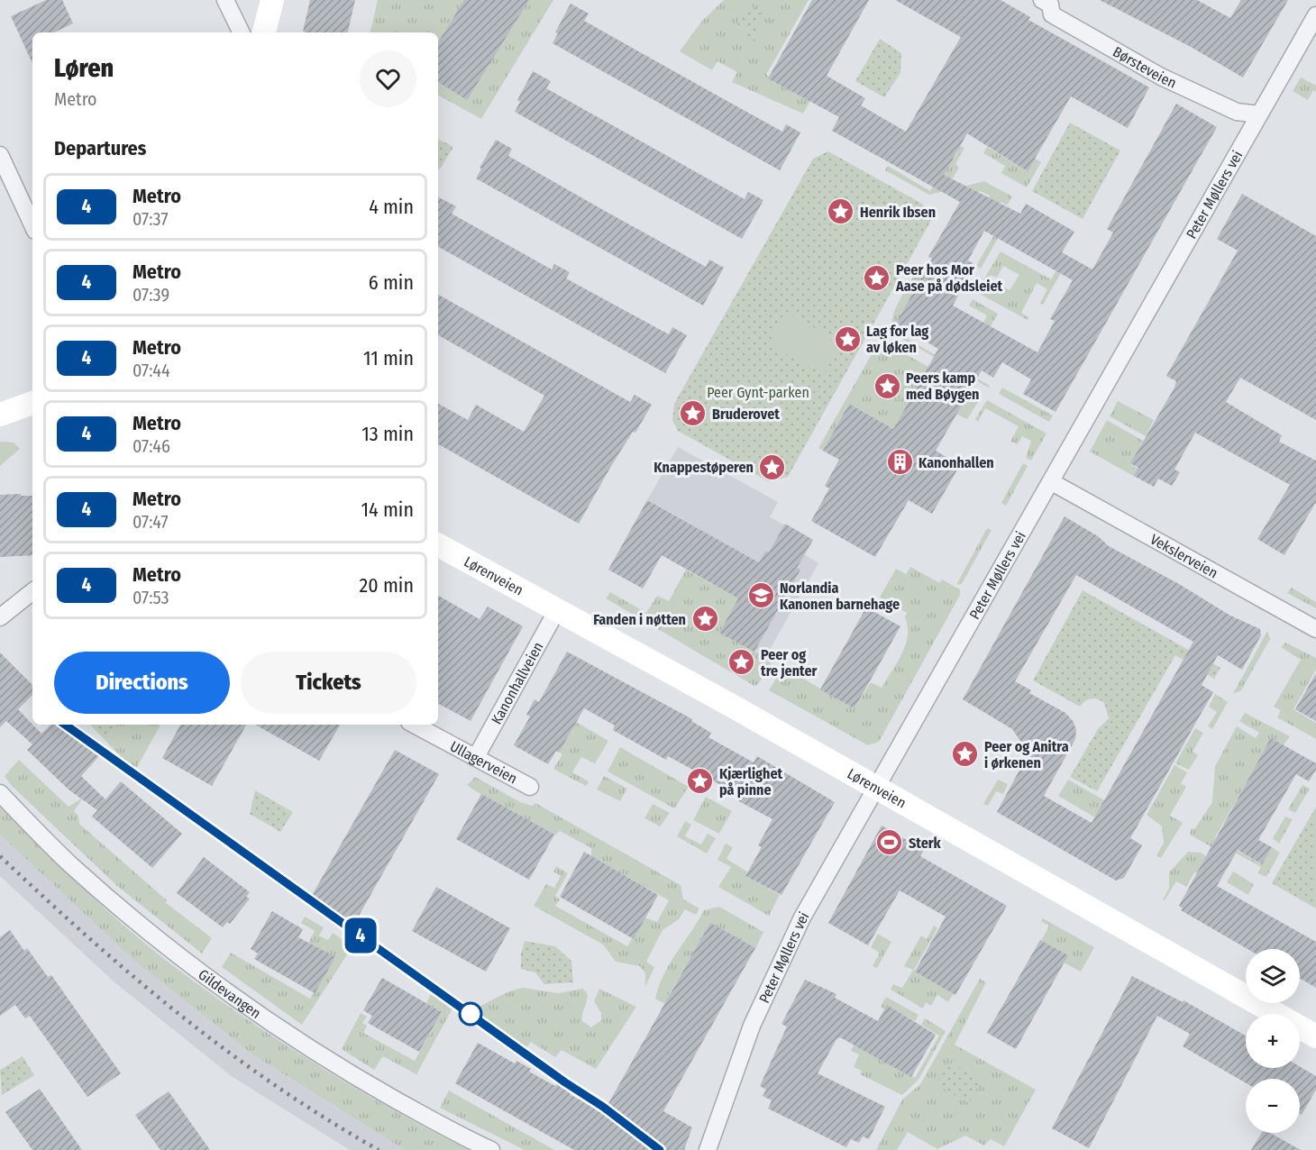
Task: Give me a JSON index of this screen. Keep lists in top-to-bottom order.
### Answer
{
  "streets": {
    "street": [
      "Børsteveien",
      "Peter Møllers vei",
      "Vekslerveien",
      "Lørenveien",
      "Kanonhallveien",
      "Ullagerveien",
      "Gildevangen"
    ]
  },
  "crossings": [
    ["Børsteveien", "Peter Møllers vei"],
    ["Peter Møllers vei", "Vekslerveien"],
    ["Peter Møllers vei", "Lørenveien"],
    ["Lørenveien", "Kanonhallveien"],
    ["Kanonhallveien", "Ullagerveien"]
  ],
  "parks": ["Peer Gynt-parken"],
  "places": {
    "place": [
      "Henrik Ibsen",
      "Peer hos Mor Aase på dødsleiet",
      "Lag for lag av løken",
      "Peers kamp med Bøygen",
      "Bruderovet",
      "Knappestøperen",
      "Fanden i nøtten",
      "Peer og tre jenter",
      "Peer og Anitra i ørkenen",
      "Kjærlighet på pinne"
    ],
    "building": ["Kanonhallen"],
    "school or university": ["Norlandia Kanonen barnehage"],
    "sports": ["Sterk"]
  },
  "lines": ["metro line 4"],
  "page": {
    "on_map": "4",
    "heading": [
      ["Løren", "Metro"],
      "Departures"
    ],
    "list": [
      {
        "mark": "4",
        "name": "Metro",
        "note": "07:37",
        "value": "4 min"
      },
      {
        "mark": "4",
        "name": "Metro",
        "note": "07:39",
        "value": "6 min"
      },
      {
        "mark": "4",
        "name": "Metro",
        "note": "07:44",
        "value": "11 min"
      },
      {
        "mark": "4",
        "name": "Metro",
        "note": "07:46",
        "value": "13 min"
      },
      {
        "mark": "4",
        "name": "Metro",
        "note": "07:47",
        "value": "14 min"
      },
      {
        "mark": "4",
        "name": "Metro",
        "note": "07:53",
        "value": "20 min"
      }
    ],
    "buttons": ["Directions", "Tickets"],
    "map_buttons": ["+", "−"]
  }
}
